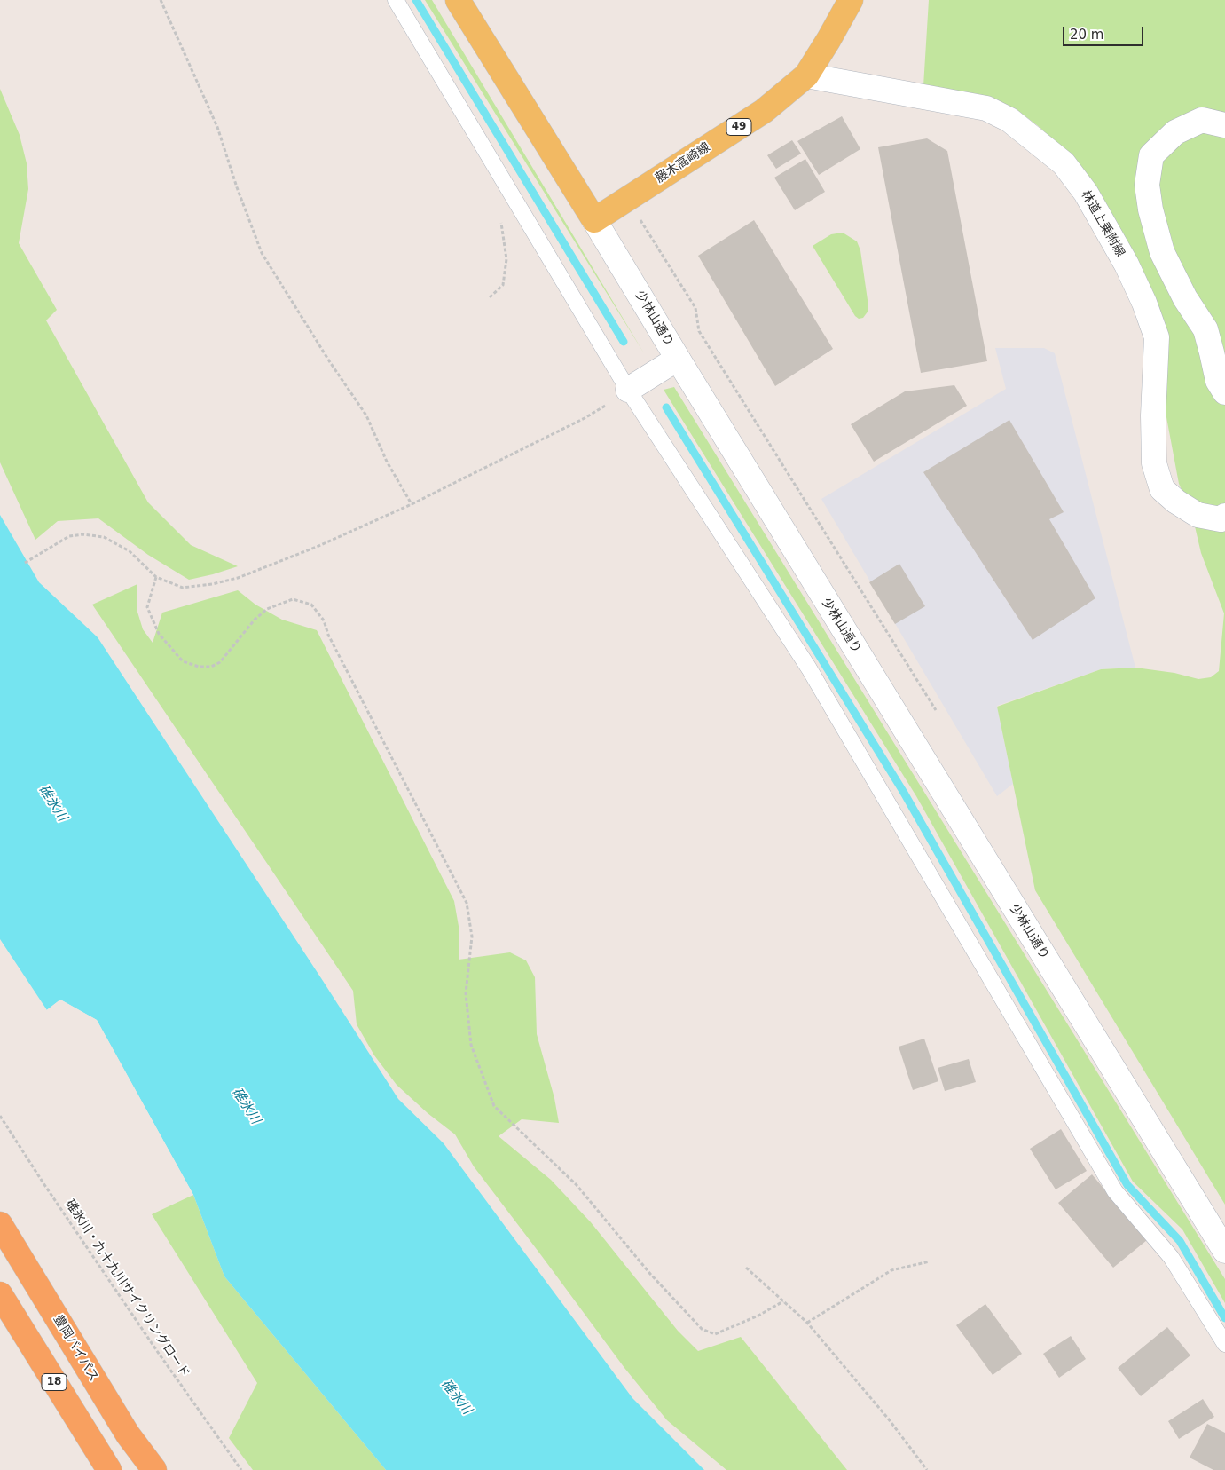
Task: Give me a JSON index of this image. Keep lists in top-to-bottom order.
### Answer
{
  "streets": {
    "highway": ["豊岡バイパス", "18"],
    "main road": ["49", "藤木高崎線", "少林山通り"],
    "street": ["林道上乗附線"],
    "path": ["碓氷川・九十九川サイクリングロード"]
  },
  "crossings": [
    ["藤木高崎線", "林道上乗附線"],
    ["藤木高崎線", "少林山通り"]
  ],
  "water": ["碓氷川"],
  "scale_bar": "20 m"
}
